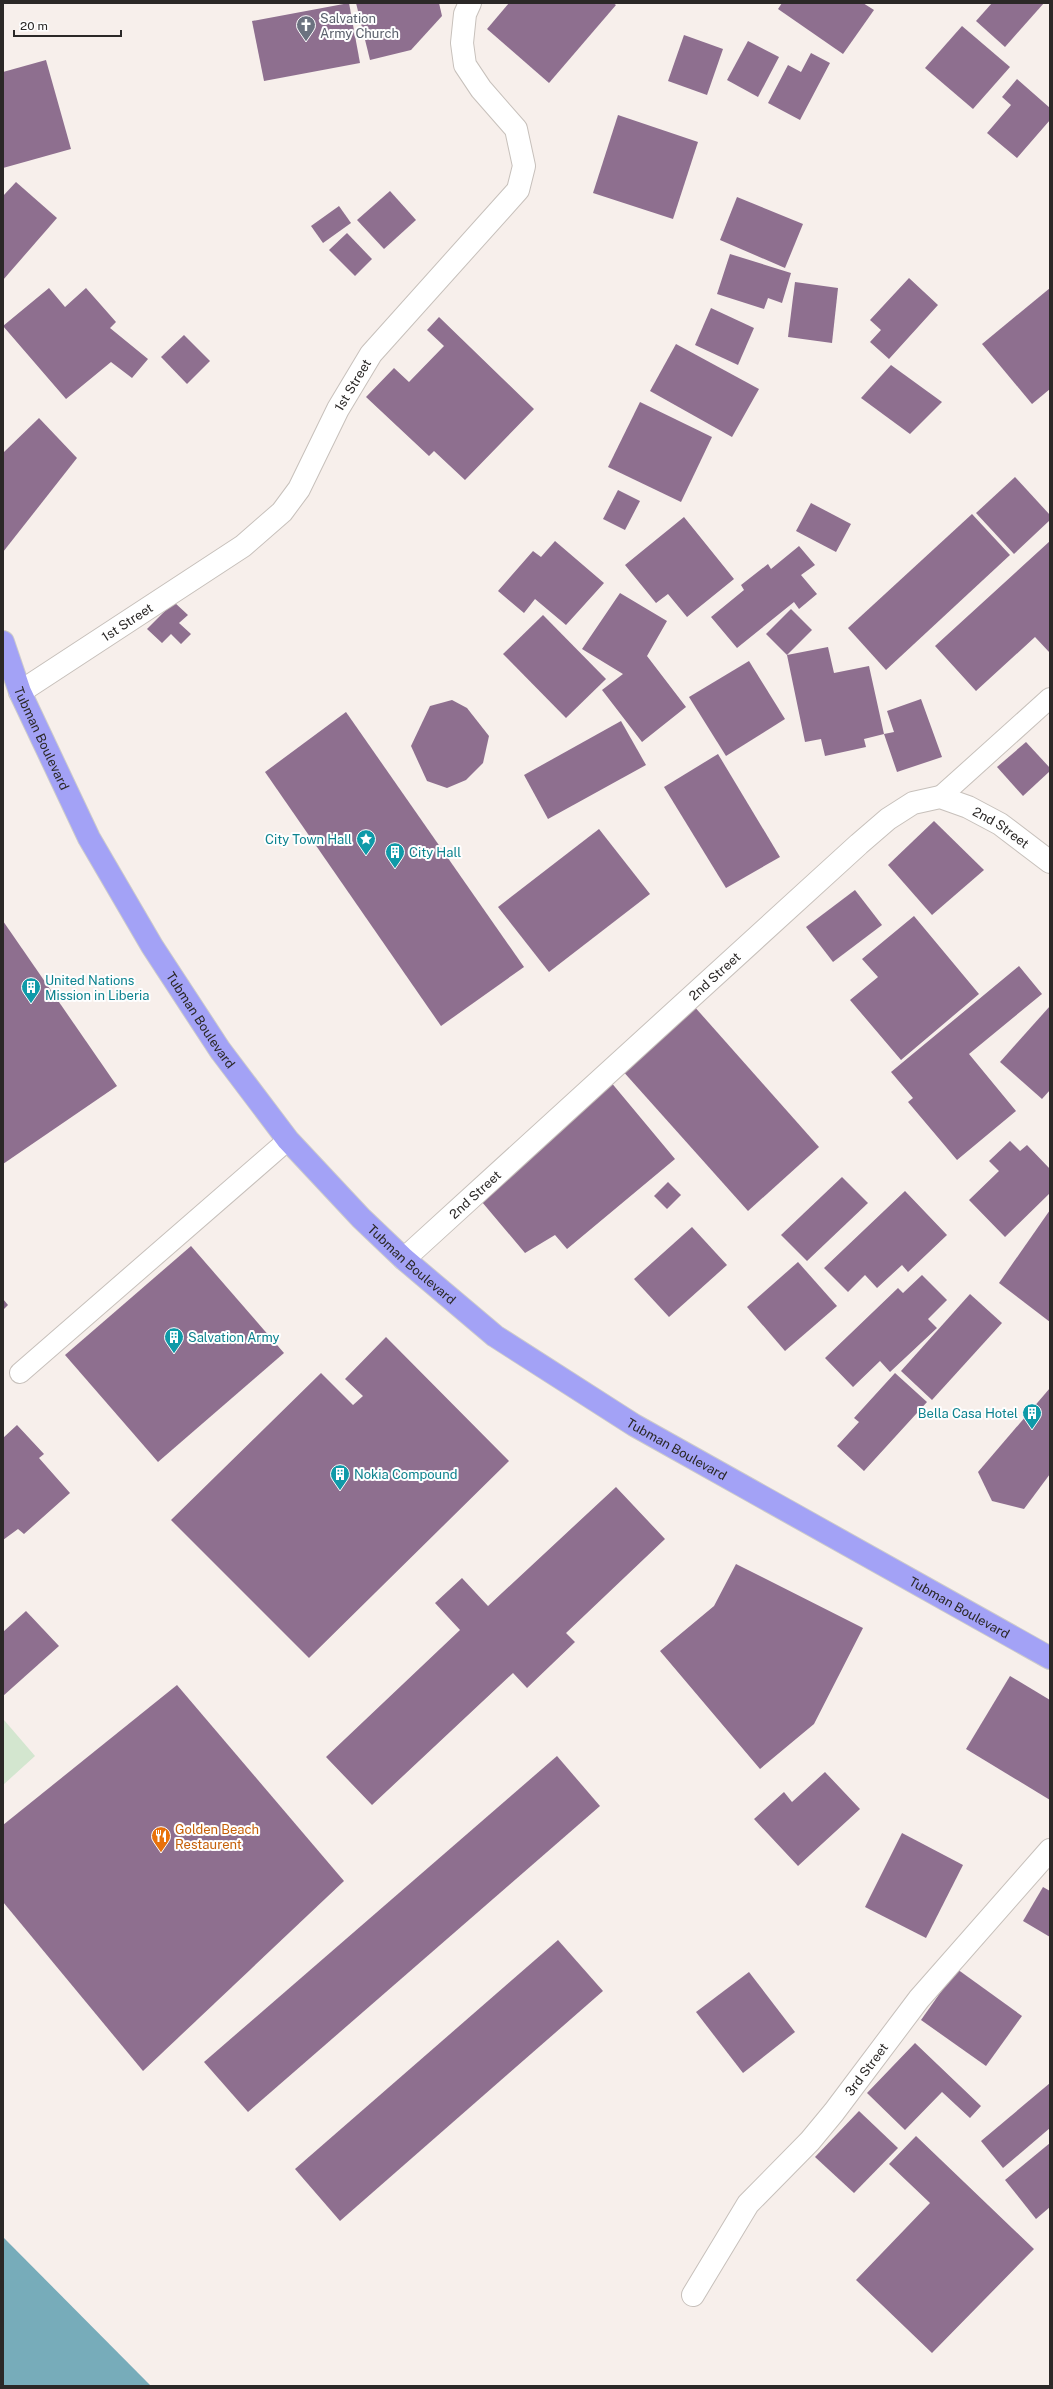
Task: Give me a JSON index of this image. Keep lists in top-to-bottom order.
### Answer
{
  "streets": {
    "highway": ["Tubman Boulevard"],
    "street": ["1st Street", "2nd Street", "3rd Street"]
  },
  "crossings": [
    ["1st Street", "Tubman Boulevard"],
    ["Tubman Boulevard", "2nd Street"]
  ],
  "places": {
    "church": ["Salvation Army Church"],
    "place": ["City Town Hall"],
    "building": [
      "City Hall",
      "United Nations Mission in Liberia",
      "Salvation Army",
      "Bella Casa Hotel",
      "Nokia Compound"
    ],
    "restaurant": ["Golden Beach Restaurent"]
  },
  "scale_bar": "20 m"
}
